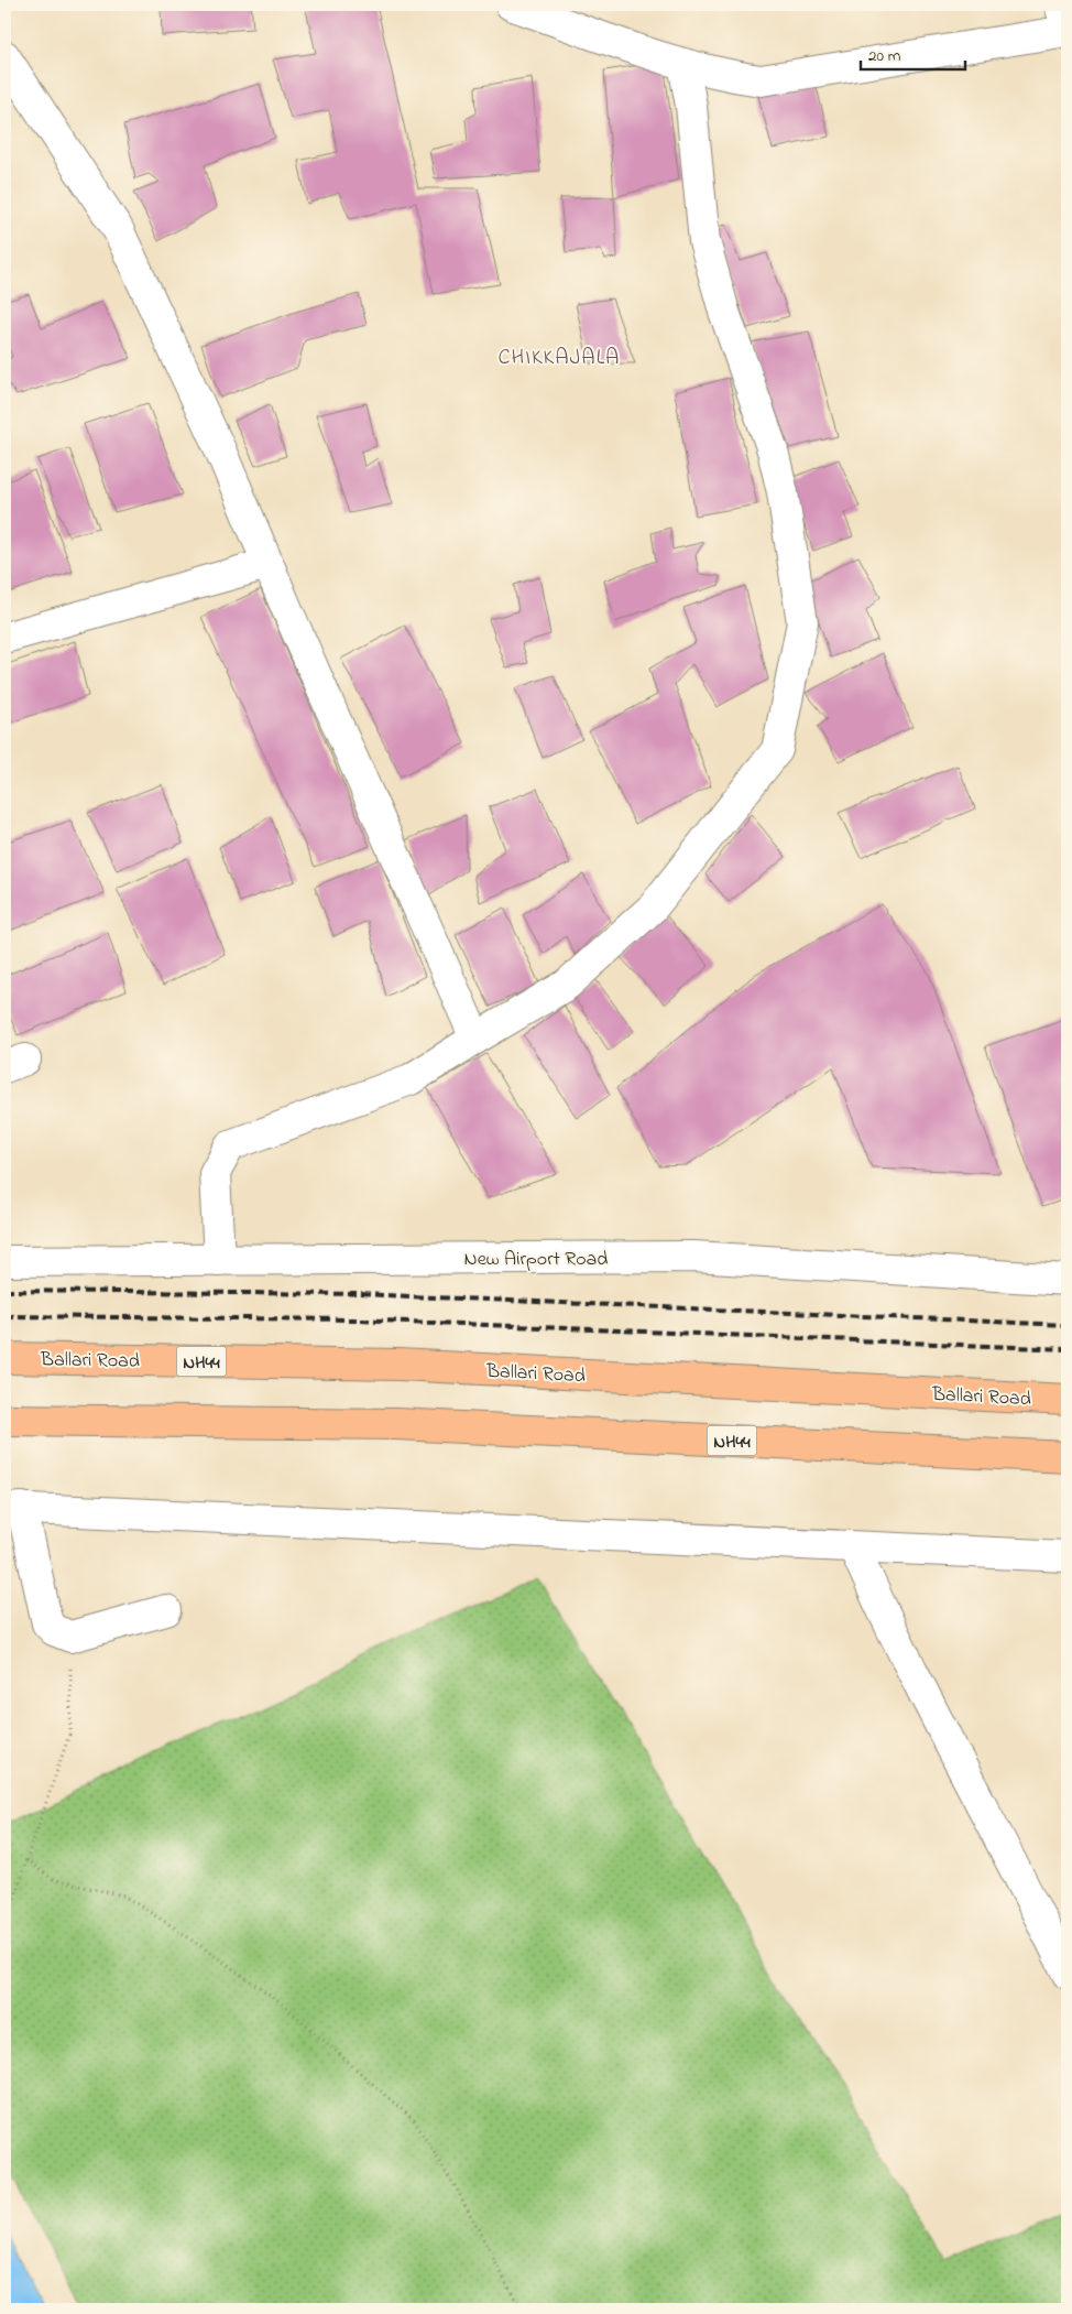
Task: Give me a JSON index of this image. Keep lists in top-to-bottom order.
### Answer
{
  "streets": {
    "highway": ["Ballari Road", "NH44"],
    "street": ["New Airport Road"]
  },
  "districts": ["CHIKKAJALA"],
  "scale_bar": "20 m"
}
